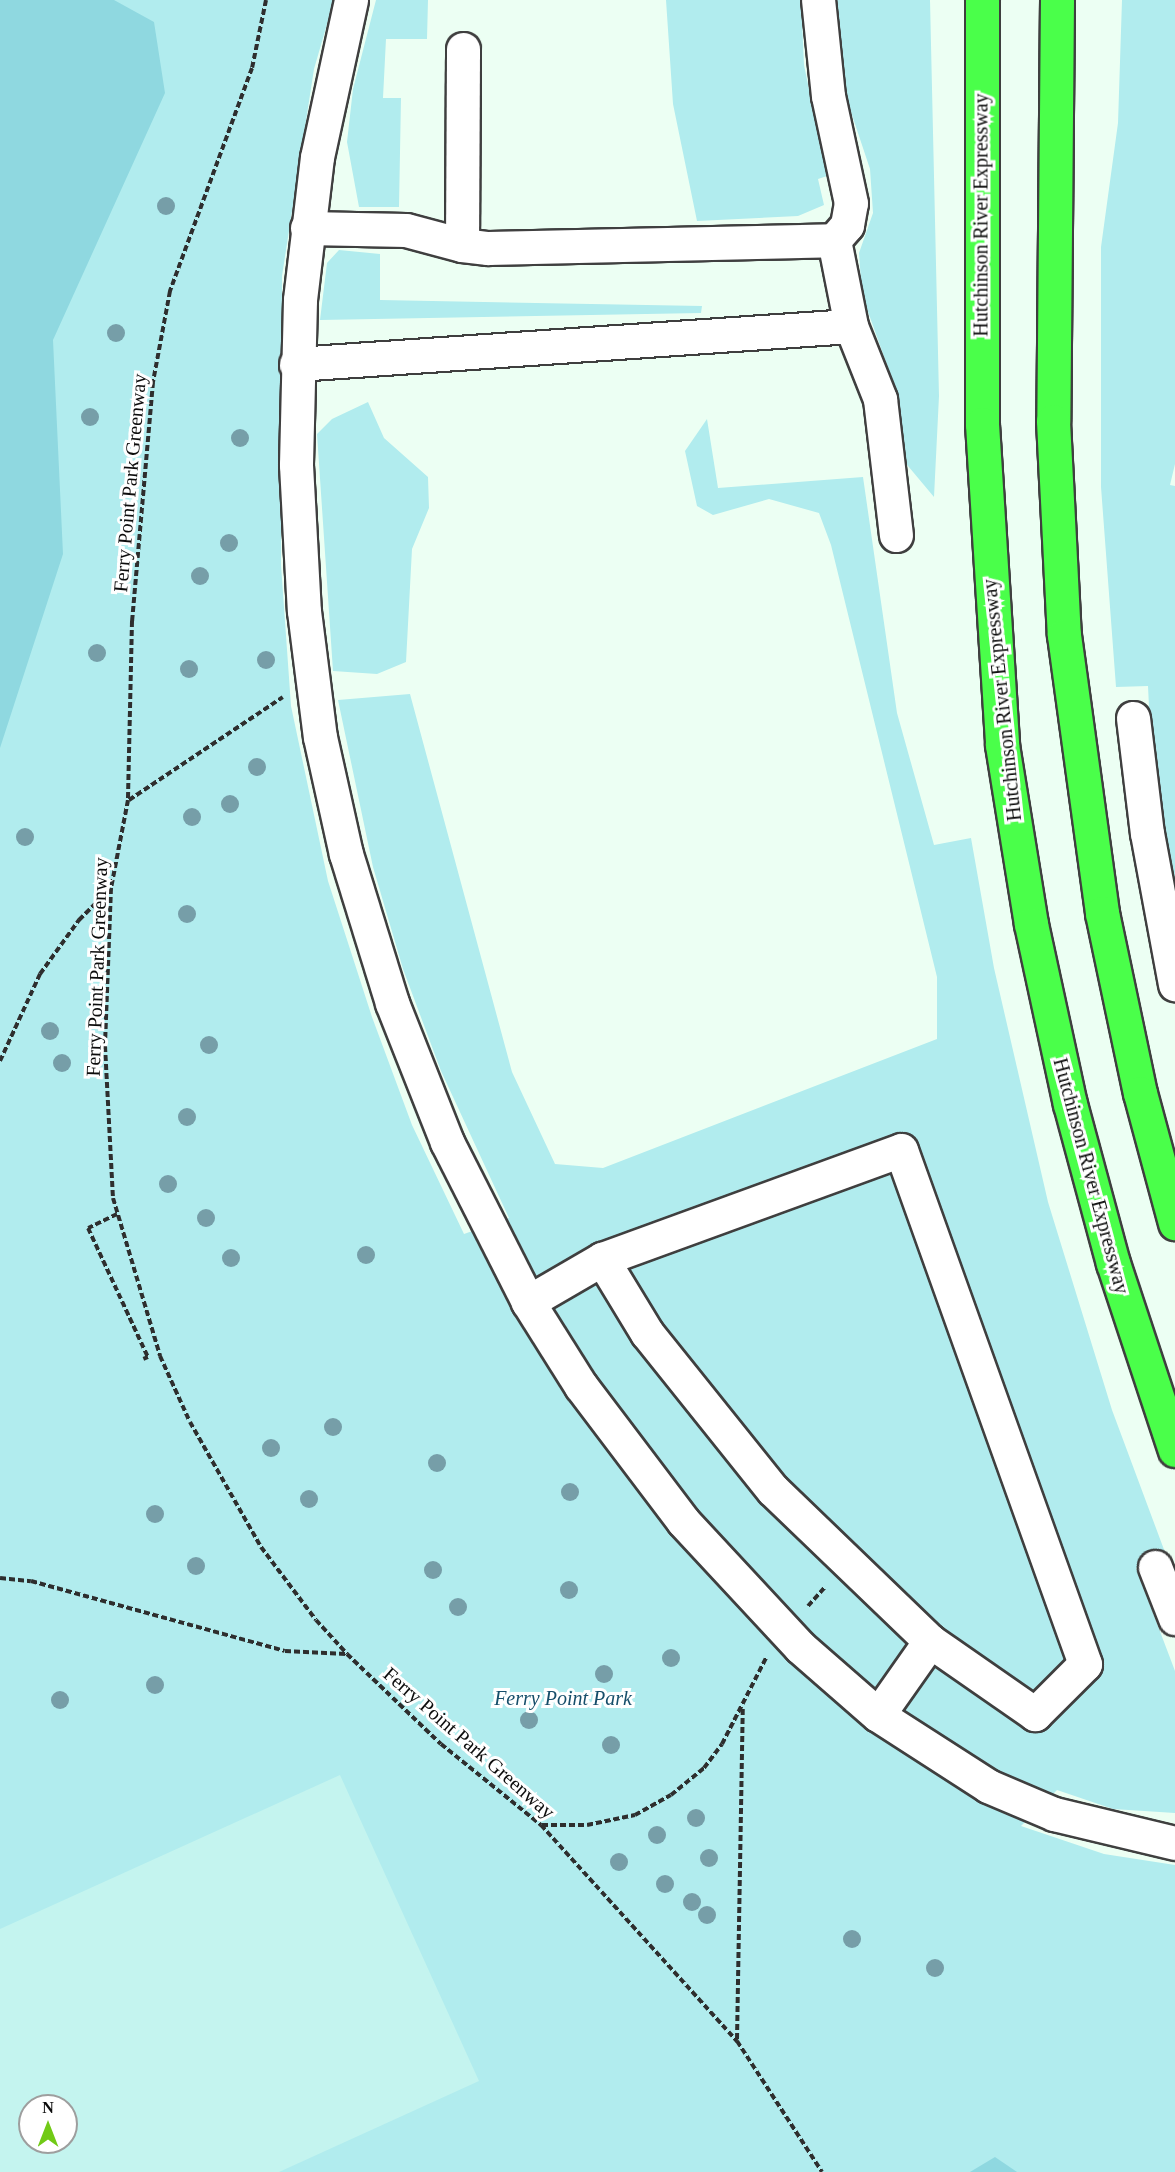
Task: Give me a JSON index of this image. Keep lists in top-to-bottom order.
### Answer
{
  "streets": {
    "highway": ["Hutchinson River Expressway"],
    "path": ["Ferry Point Park Greenway"]
  },
  "parks": ["Ferry Point Park"],
  "north": "top"
}
